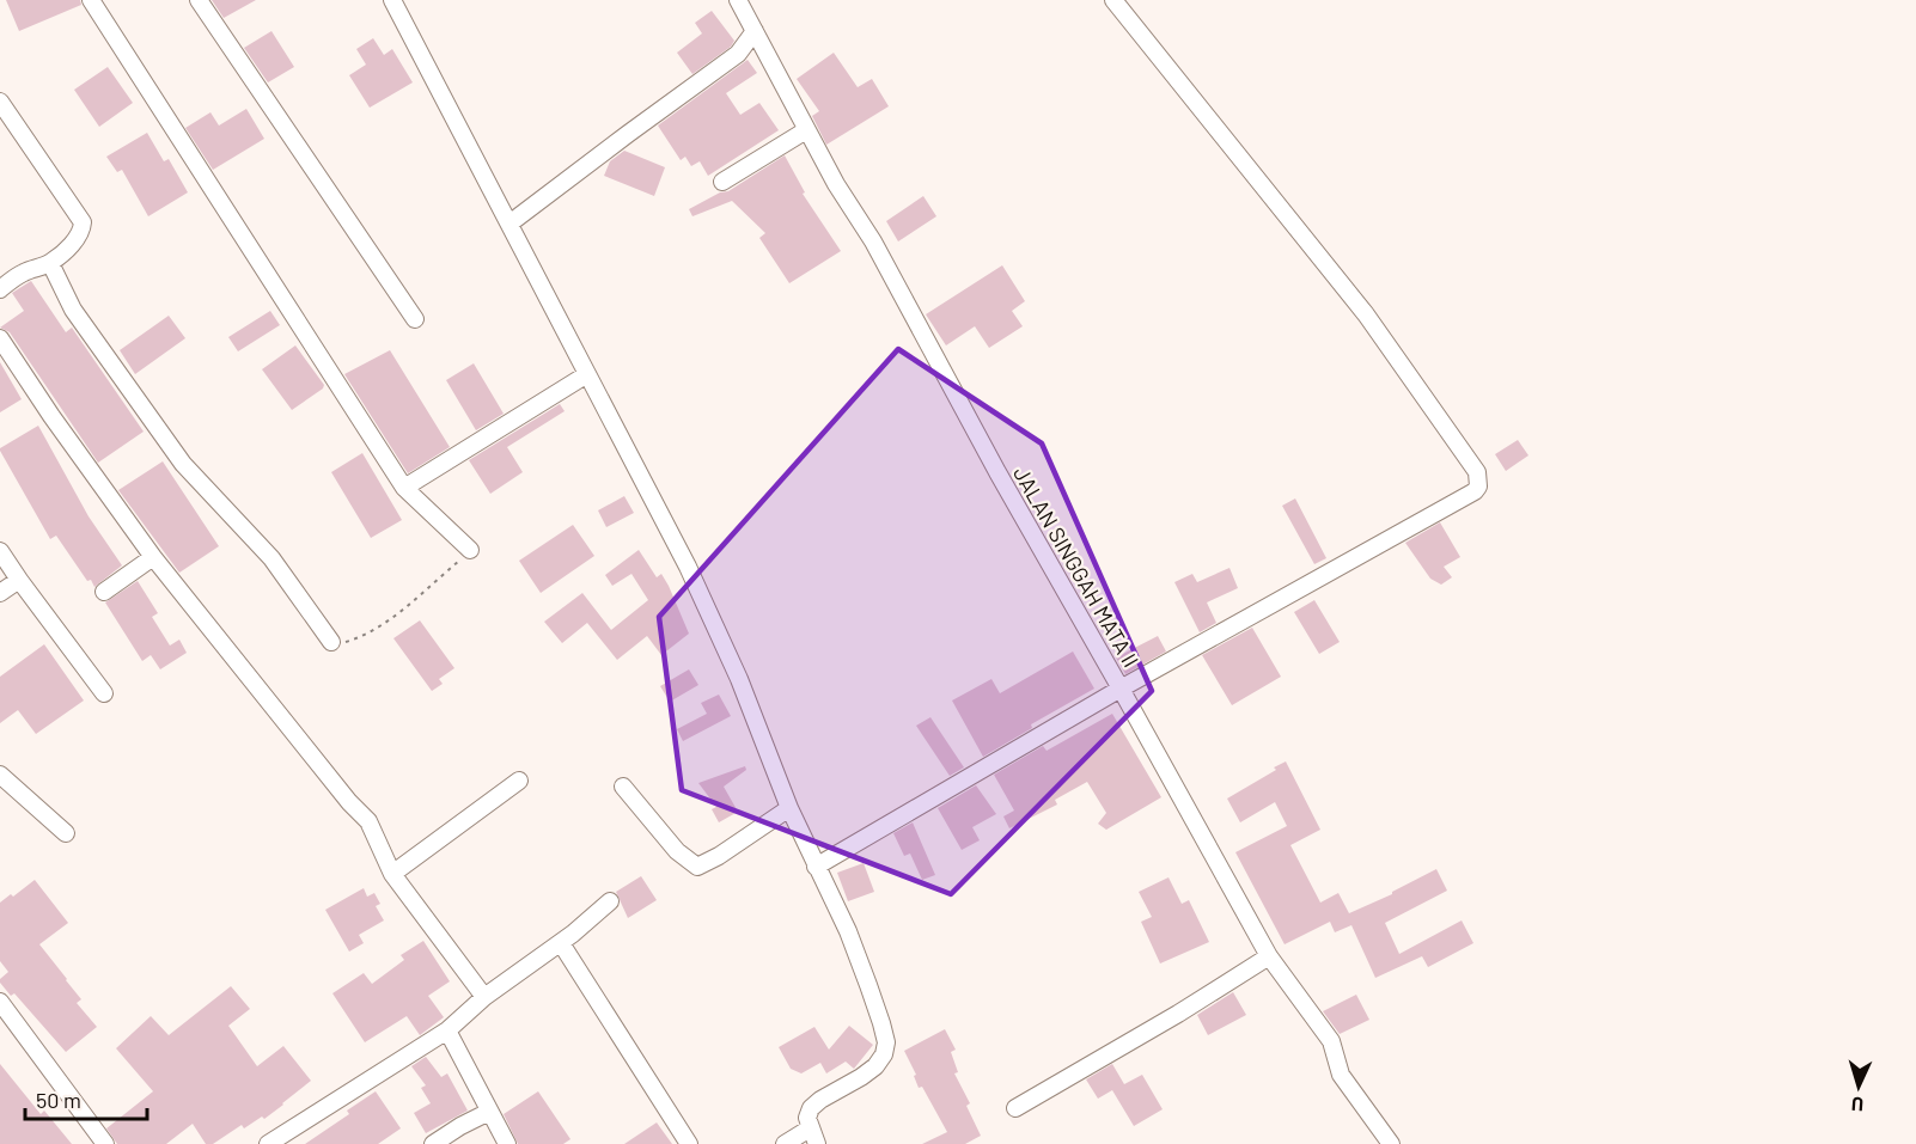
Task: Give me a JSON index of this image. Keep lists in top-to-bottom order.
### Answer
{
  "streets": {
    "street": ["JALAN SINGGAH MATA II"]
  },
  "scale_bar": "50 m",
  "north": "bottom"
}
